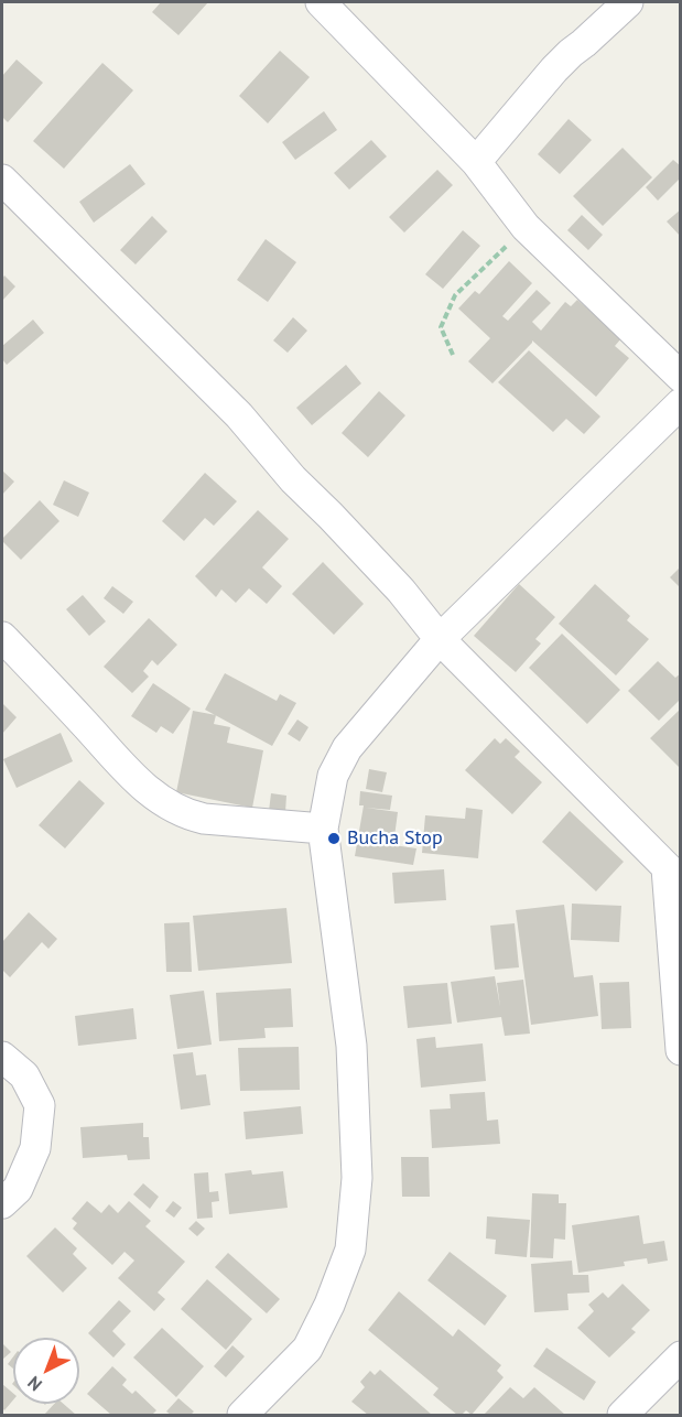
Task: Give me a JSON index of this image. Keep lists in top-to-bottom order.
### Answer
{
  "places": ["Bucha Stop"],
  "north": "bottom left"
}
